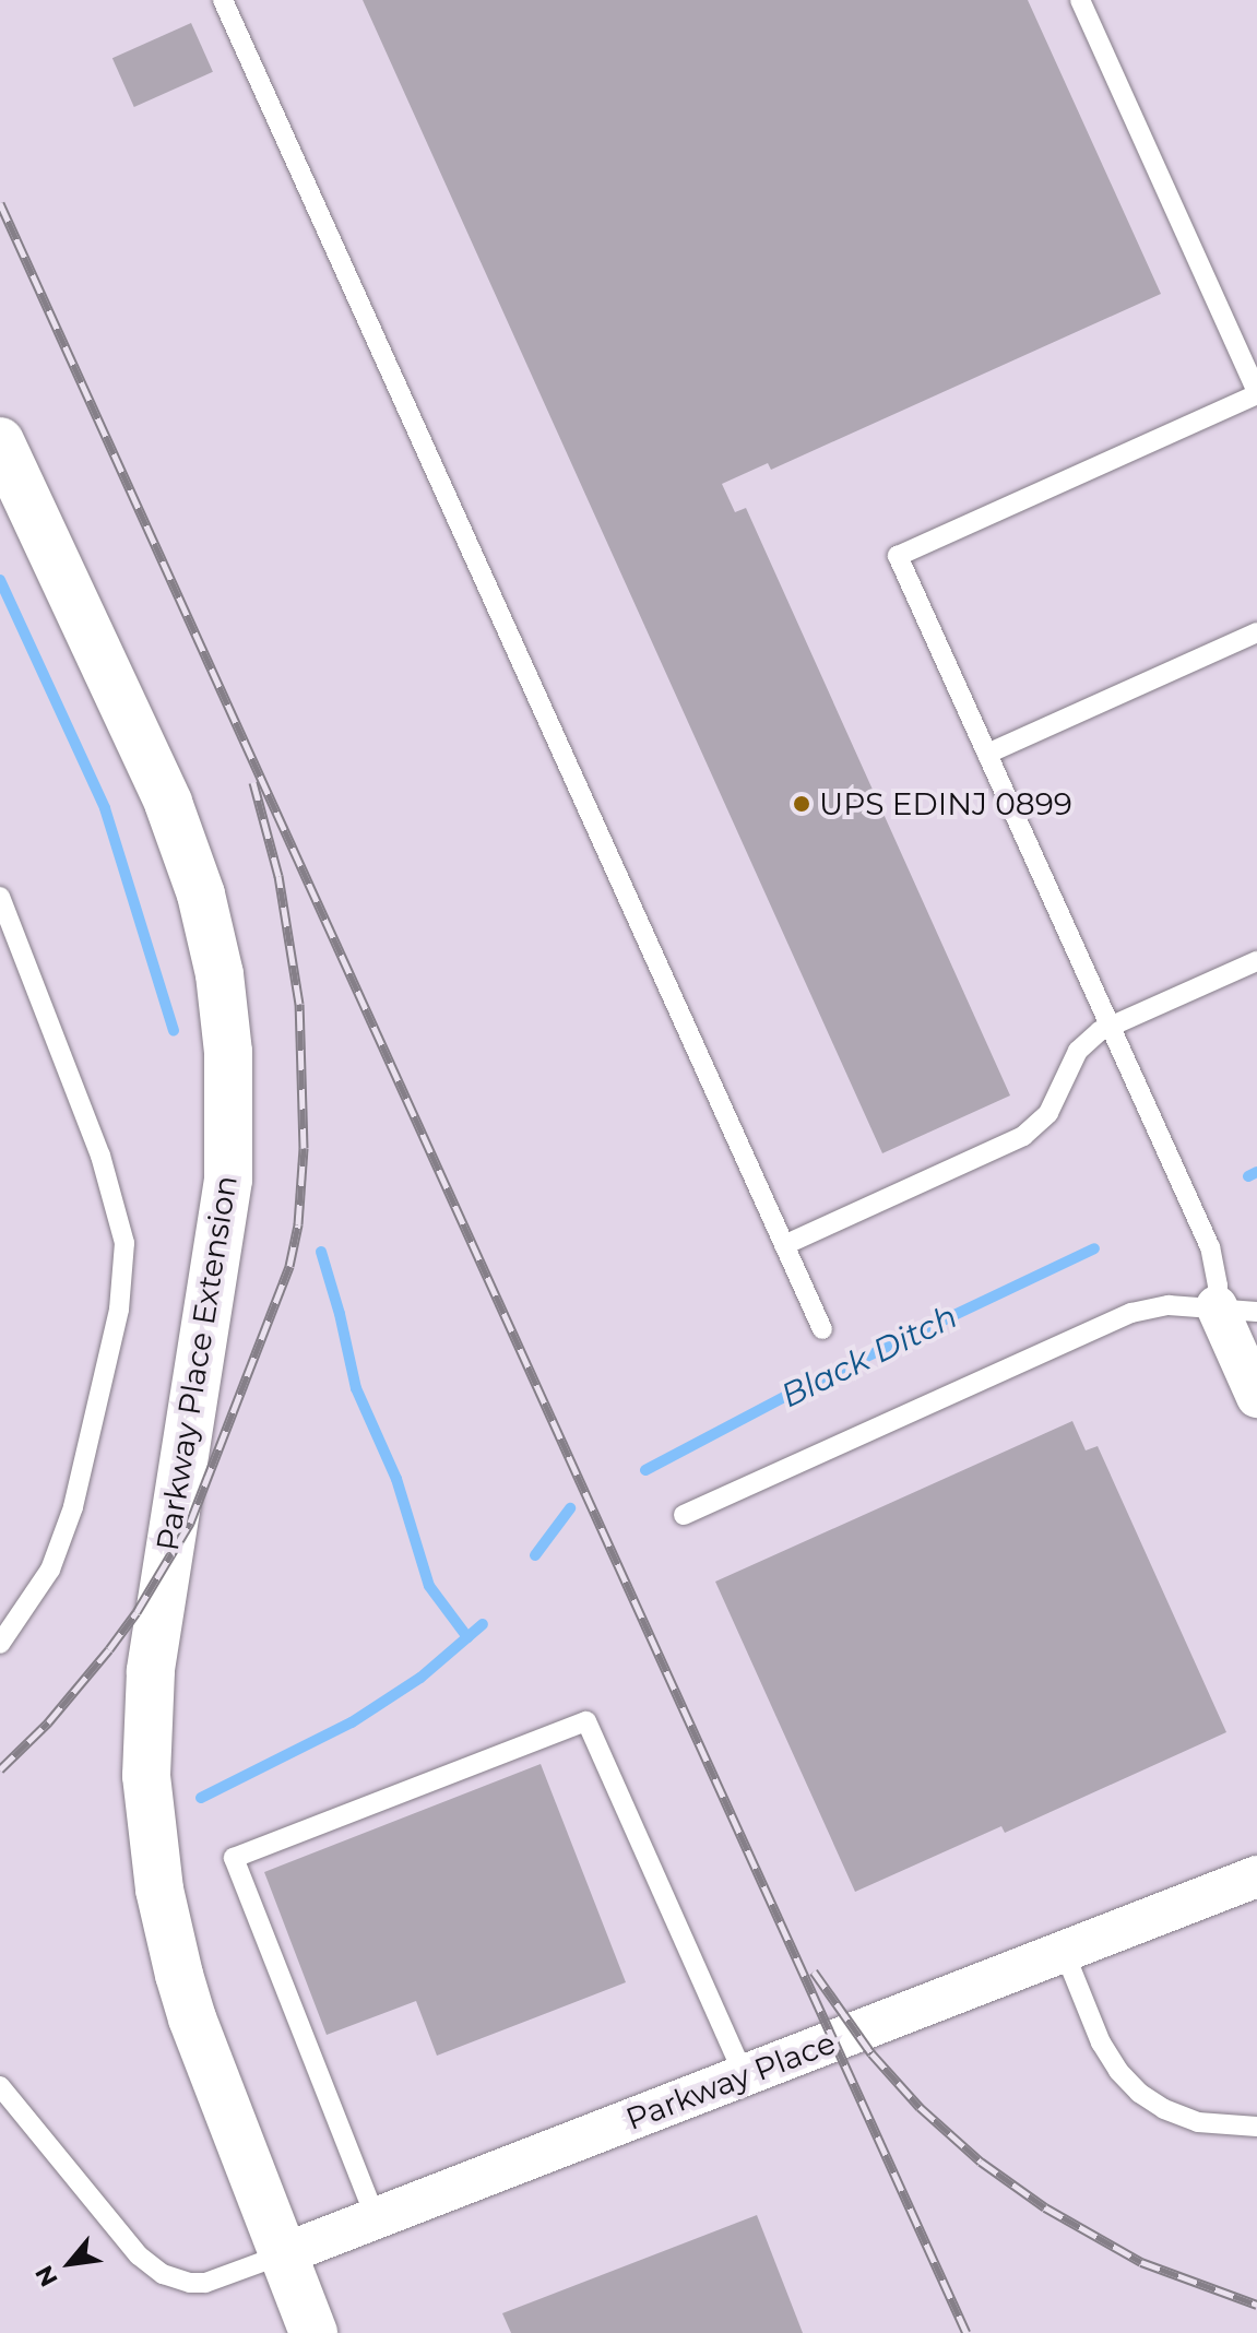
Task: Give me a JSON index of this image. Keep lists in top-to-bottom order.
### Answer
{
  "streets": {
    "main road": ["Parkway Place Extension"],
    "street": ["Parkway Place"]
  },
  "crossings": [
    ["Parkway Place Extension", "Parkway Place"]
  ],
  "water": ["Black Ditch"],
  "places": ["UPS EDINJ 0899"],
  "north": "bottom left"
}
